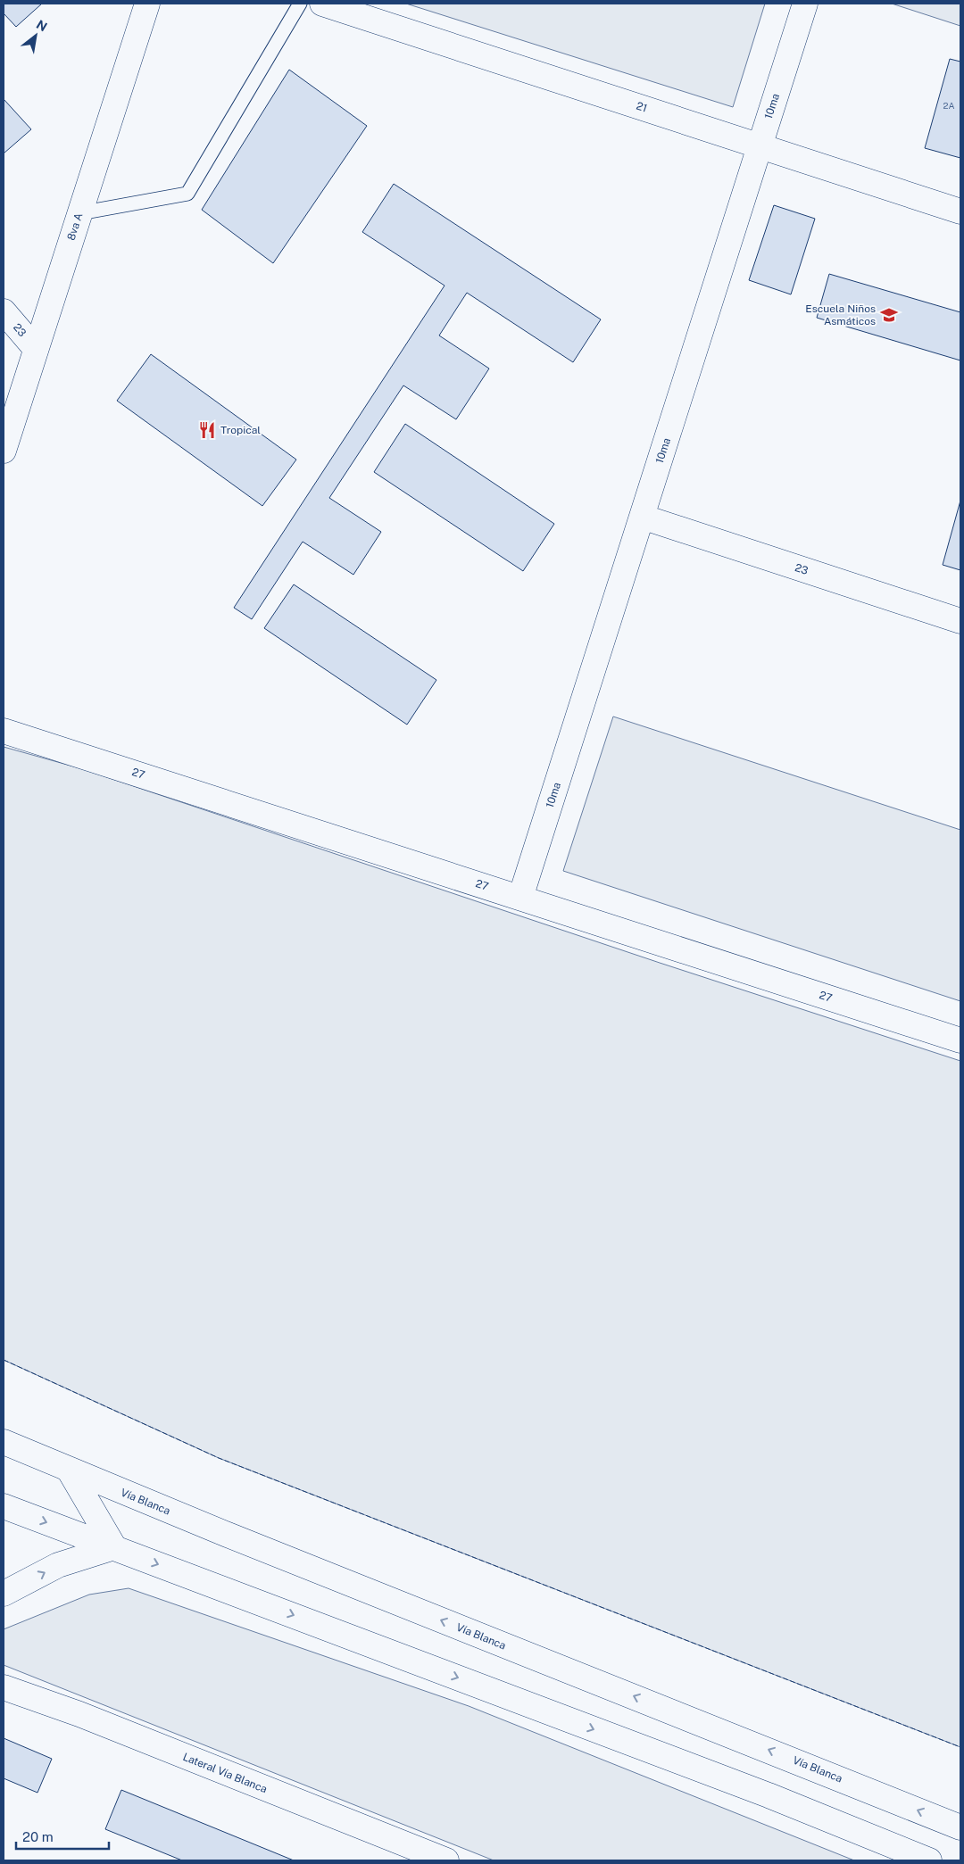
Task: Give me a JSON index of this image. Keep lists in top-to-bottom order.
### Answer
{
  "streets": {
    "main road": [
      "10ma",
      "21",
      "8va A",
      "23",
      "27",
      "Vía Blanca",
      "Lateral Vía Blanca"
    ]
  },
  "crossings": [
    ["10ma", "21"],
    ["10ma", "23"],
    ["10ma", "27"],
    ["8va A", "23"]
  ],
  "places": {
    "school or university": ["Escuela Niños Asmáticos"],
    "restaurant": ["Tropical"]
  },
  "house_numbers": ["2A"],
  "scale_bar": "20 m",
  "north": "top right"
}
